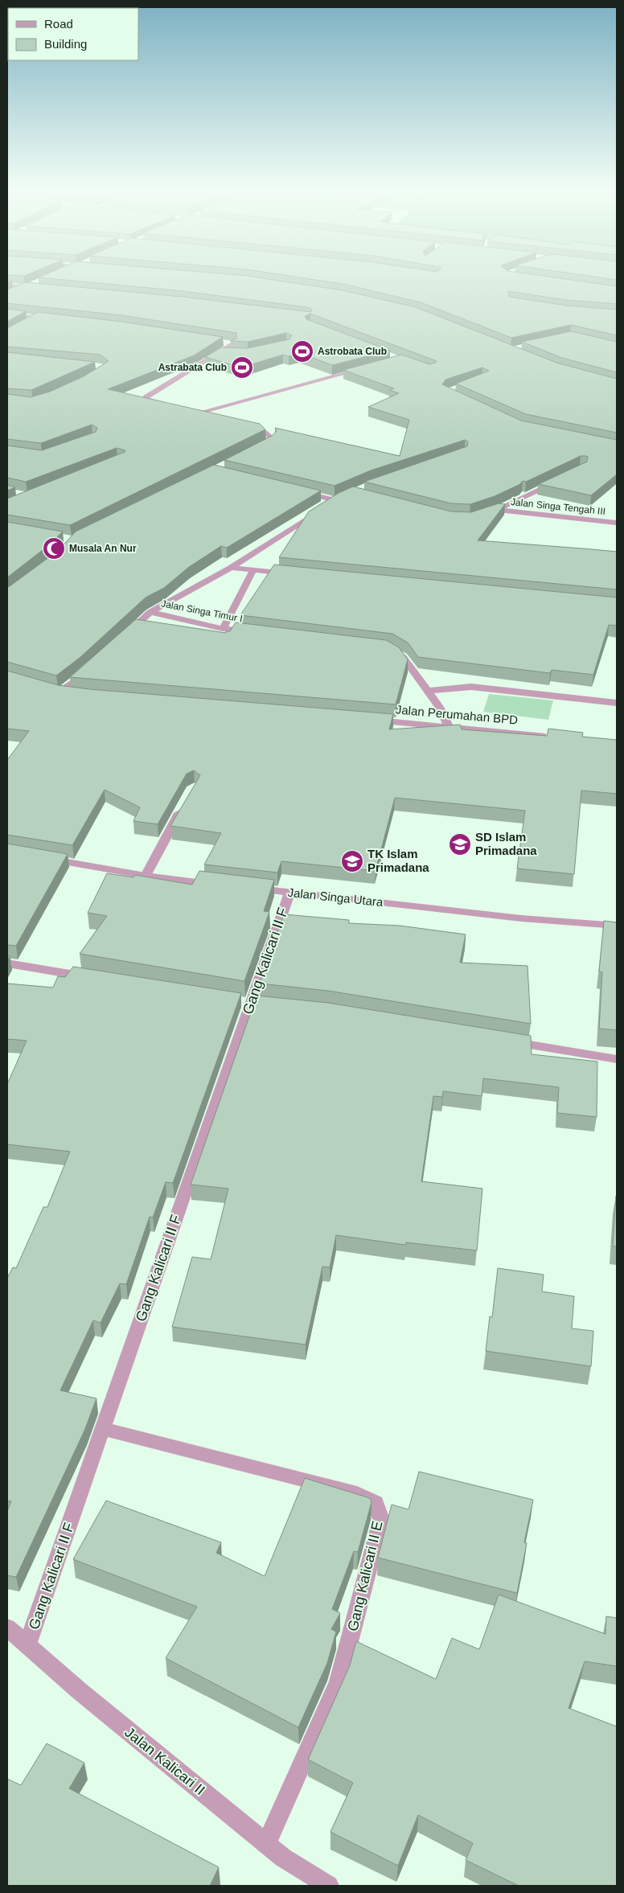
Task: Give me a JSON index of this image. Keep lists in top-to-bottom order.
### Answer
{
  "streets": {
    "street": [
      "Jalan Singa Tengah III",
      "Jalan Singa Timur I",
      "Jalan Perumahan BPD",
      "Jalan Singa Utara",
      "Gang Kalicari II F",
      "Gang Kalicari II E",
      "Jalan Kalicari II"
    ]
  },
  "crossings": [
    ["Jalan Singa Utara", "Gang Kalicari II F"],
    ["Gang Kalicari II F", "Gang Kalicari II E"],
    ["Gang Kalicari II F", "Jalan Kalicari II"],
    ["Gang Kalicari II E", "Jalan Kalicari II"]
  ],
  "places": {
    "sports": ["Astrobata Club", "Astrabata Club"],
    "mosque": ["Musala An Nur"],
    "school or university": ["SD Islam Primadana", "TK Islam Primadana"]
  },
  "legend": ["Road", "Building"]
}
